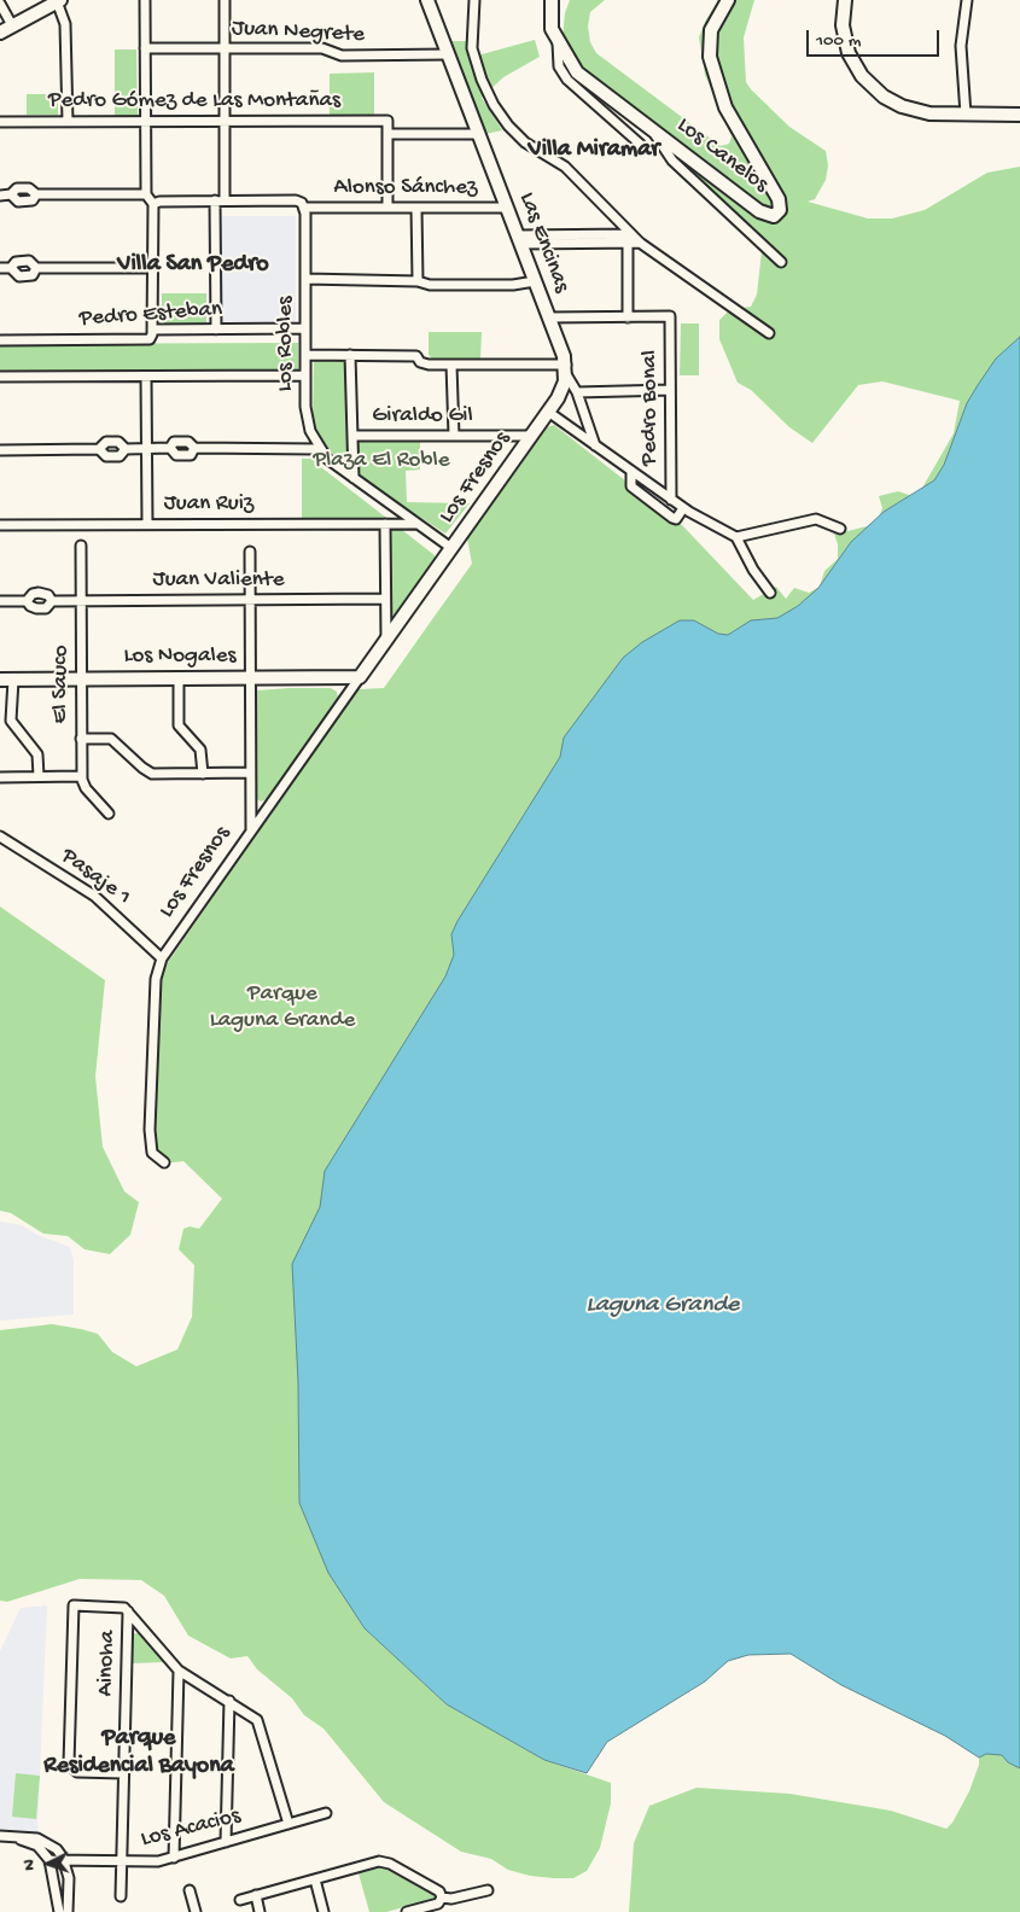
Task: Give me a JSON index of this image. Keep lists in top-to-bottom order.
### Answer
{
  "streets": {
    "street": [
      "Juan Negrete",
      "Pedro Gómez de Las Montañas",
      "Los Canelos",
      "Alonso Sánchez",
      "Las Encinas",
      "Pedro Esteban",
      "Los Robles",
      "Pedro Bonal",
      "Giraldo Gil",
      "Los Fresnos",
      "Juan Ruiz",
      "Juan Valiente",
      "Los Nogales",
      "El Sauco",
      "Pasaje 1",
      "Ainoha",
      "Los Acacios"
    ]
  },
  "crossings": [
    ["Juan Negrete", "Las Encinas"],
    ["Alonso Sánchez", "Las Encinas"],
    ["Alonso Sánchez", "Los Robles"],
    ["Las Encinas", "Los Fresnos"],
    ["Pedro Esteban", "Los Robles"],
    ["Los Robles", "Los Fresnos"],
    ["Los Robles", "Juan Ruiz"],
    ["Giraldo Gil", "Los Fresnos"],
    ["Los Fresnos", "Los Nogales"],
    ["Los Fresnos", "Pasaje 1"],
    ["Juan Valiente", "El Sauco"],
    ["Los Nogales", "El Sauco"],
    ["Ainoha", "Los Acacios"]
  ],
  "districts": ["Villa Miramar", "Villa San Pedro", "Parque Residencial Bayona"],
  "water": ["Laguna Grande"],
  "parks": ["Plaza El Roble", "Parque Laguna Grande"],
  "scale_bar": "100 m",
  "north": "left"
}
